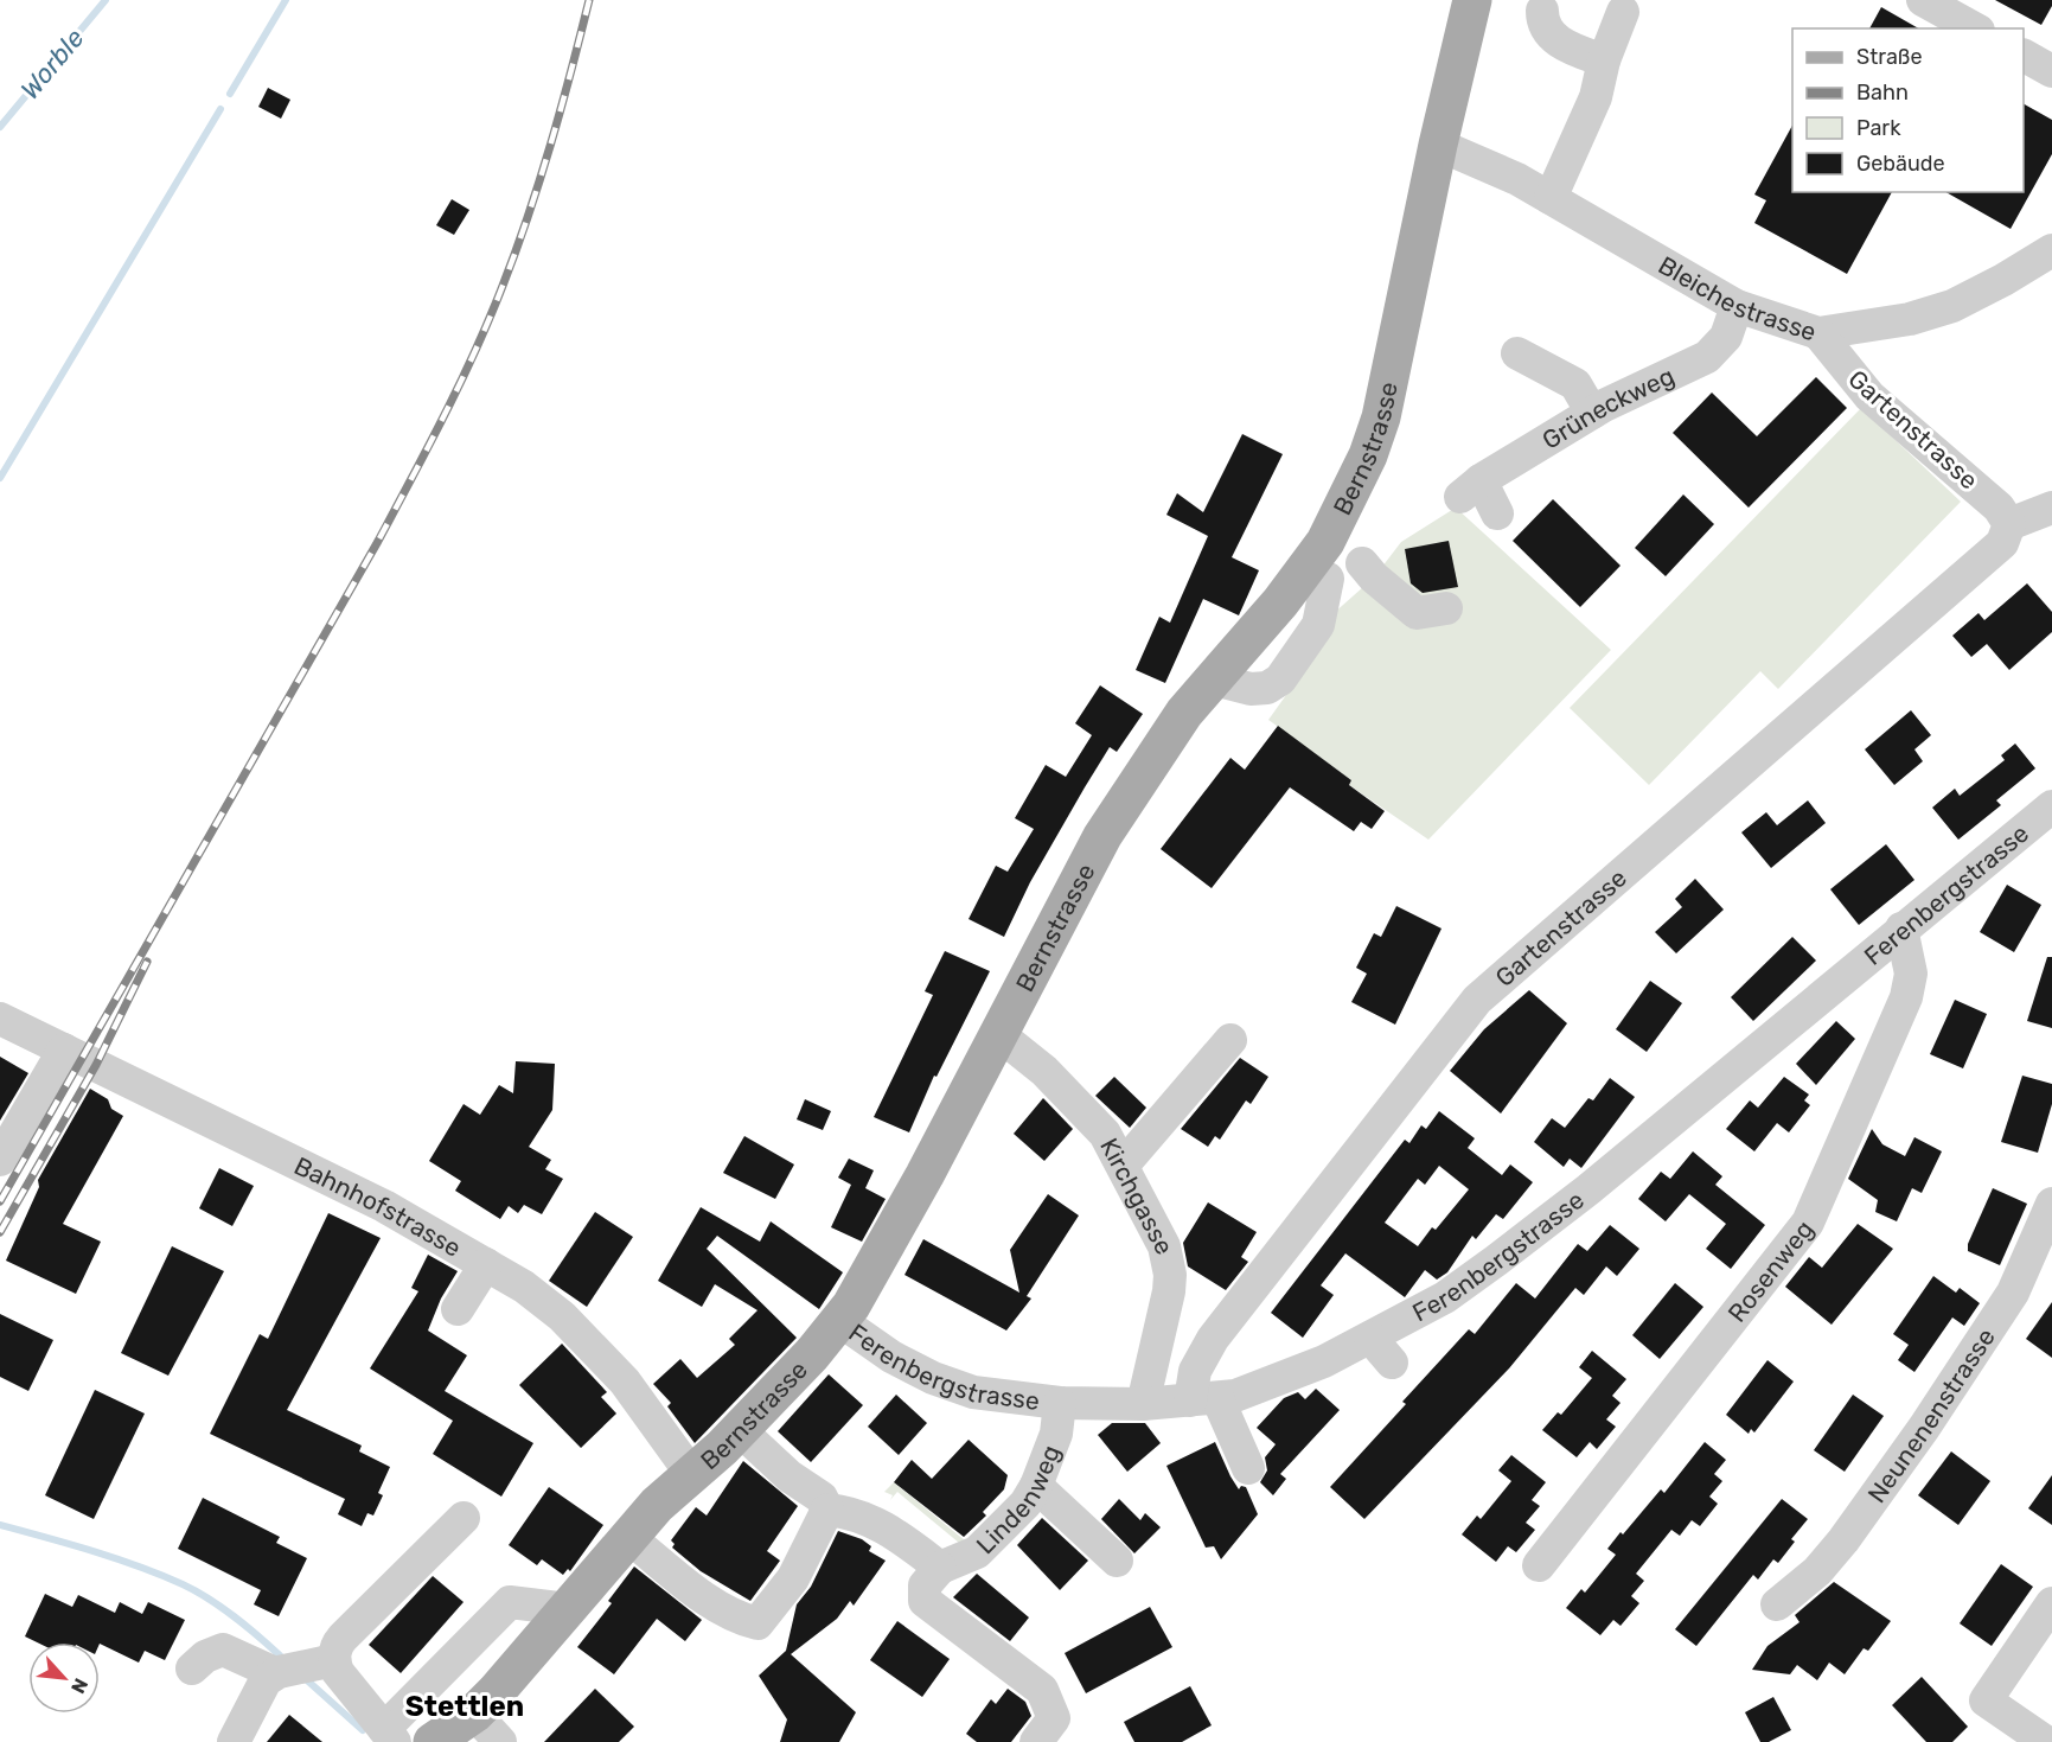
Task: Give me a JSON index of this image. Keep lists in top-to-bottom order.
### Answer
{
  "streets": {
    "main road": ["Bernstrasse"],
    "street": [
      "Bleichestrasse",
      "Grüneckweg",
      "Gartenstrasse",
      "Ferenbergstrasse",
      "Kirchgasse",
      "Bahnhofstrasse",
      "Rosenweg",
      "Neunenenstrasse",
      "Lindenweg"
    ]
  },
  "crossings": [
    ["Bleichestrasse", "Grüneckweg"],
    ["Bleichestrasse", "Gartenstrasse"],
    ["Bleichestrasse", "Bernstrasse"],
    ["Gartenstrasse", "Ferenbergstrasse"],
    ["Bernstrasse", "Ferenbergstrasse"],
    ["Bernstrasse", "Kirchgasse"],
    ["Bernstrasse", "Bahnhofstrasse"],
    ["Ferenbergstrasse", "Kirchgasse"],
    ["Ferenbergstrasse", "Rosenweg"],
    ["Ferenbergstrasse", "Lindenweg"]
  ],
  "districts": ["Stettlen"],
  "water": ["Worble"],
  "legend": [
    "Straße",
    "Bahn",
    "Park",
    "Gebäude"
  ],
  "north": "bottom right"
}
